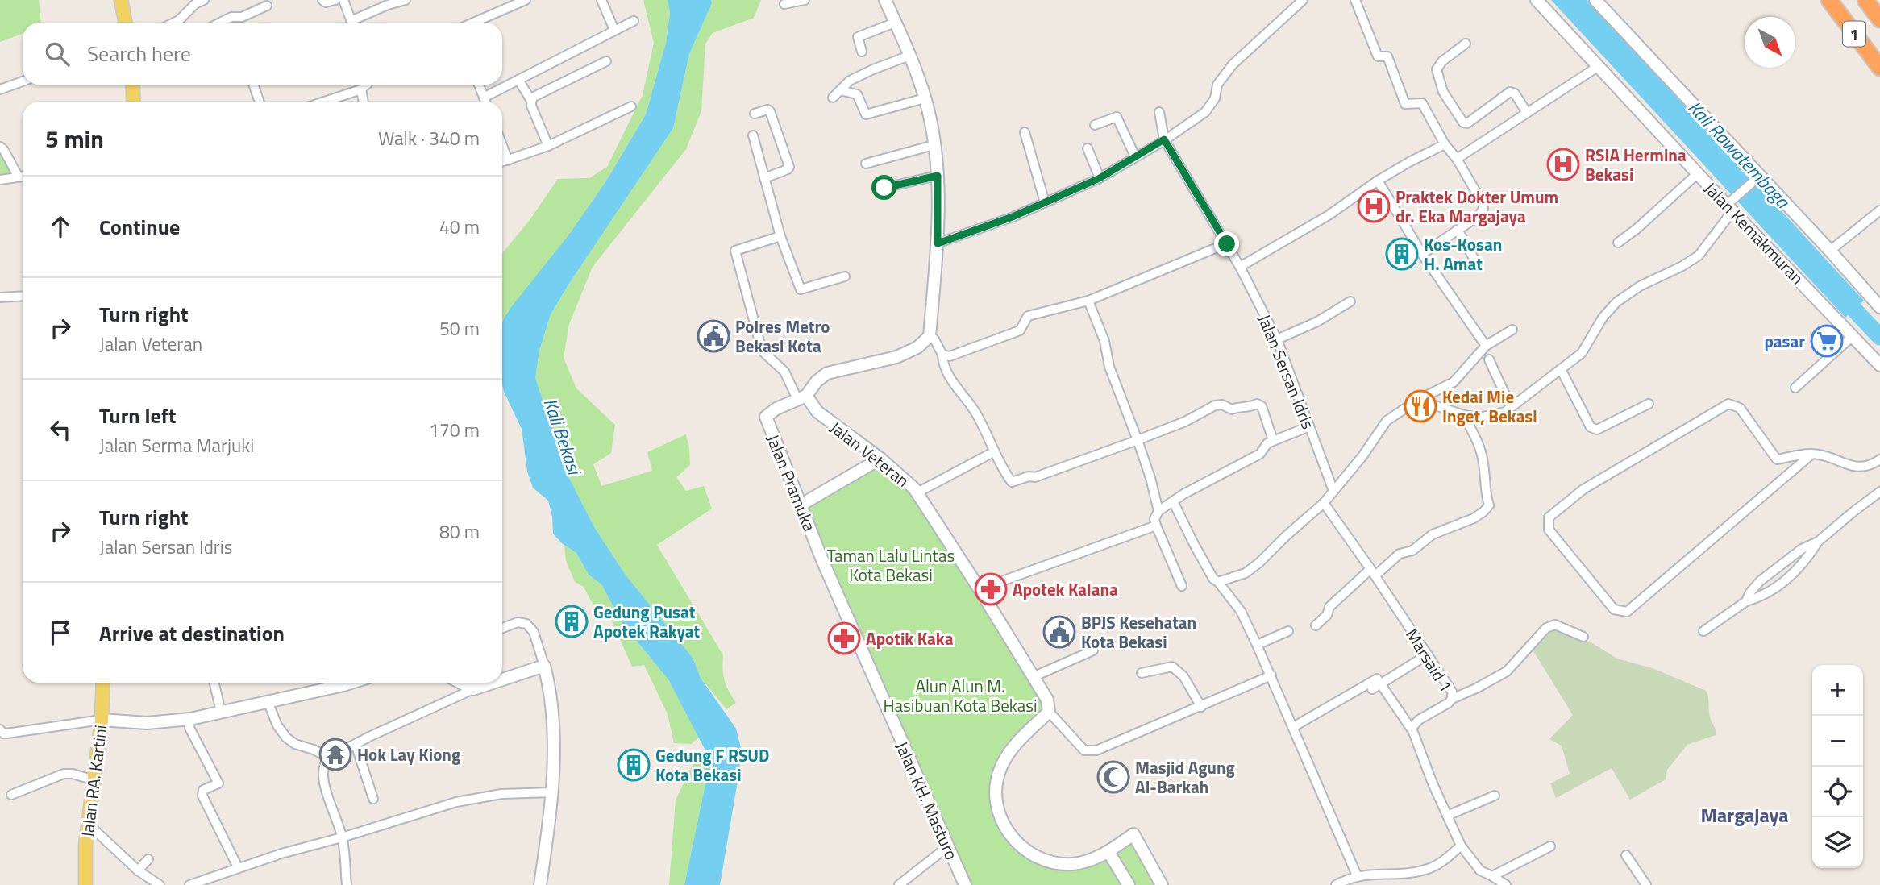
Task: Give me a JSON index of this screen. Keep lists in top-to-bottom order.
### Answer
{
  "streets": {
    "highway": ["1"],
    "main road": ["Jalan RA. Kartini"],
    "street": [
      "Jalan Kemakmuran",
      "Jalan Sersan Idris",
      "Jalan Veteran",
      "Jalan Pramuka",
      "Marsaid 1",
      "Jalan KH. Masturo"
    ]
  },
  "crossings": [
    ["Jalan Veteran", "Jalan Pramuka"],
    ["Jalan Pramuka", "Jalan KH. Masturo"]
  ],
  "districts": ["Margajaya"],
  "water": ["Kali Rawatembaga", "Kali Bekasi"],
  "parks": ["Taman Lalu Lintas Kota Bekasi", "Alun Alun M. Hasibuan Kota Bekasi"],
  "places": {
    "hospital": ["RSIA Hermina Bekasi", "Praktek Dokter Umum dr. Eka Margajaya"],
    "building": ["Kos-Kosan H. Amat", "Gedung Pusat Apotek Rakyat", "Gedung F RSUD Kota Bekasi"],
    "public building": ["Polres Metro Bekasi Kota", "BPJS Kesehatan Kota Bekasi"],
    "supermarket": ["pasar"],
    "restaurant": ["Kedai Mie Inget, Bekasi"],
    "pharmacy": ["Apotek Kalana", "Apotik Kaka"],
    "temple": ["Hok Lay Kiong"],
    "mosque": ["Masjid Agung Al-Barkah"]
  },
  "north": "bottom right",
  "page": {
    "search": "Search here",
    "heading": ["5 min", "Walk · 340 m"],
    "list": [
      ["Continue", "40 m"],
      ["Turn right", "Jalan Veteran", "50 m"],
      ["Turn left", "Jalan Serma Marjuki", "170 m"],
      ["Turn right", "Jalan Sersan Idris", "80 m"],
      "Arrive at destination"
    ],
    "map_buttons": ["+", "−"]
  }
}
